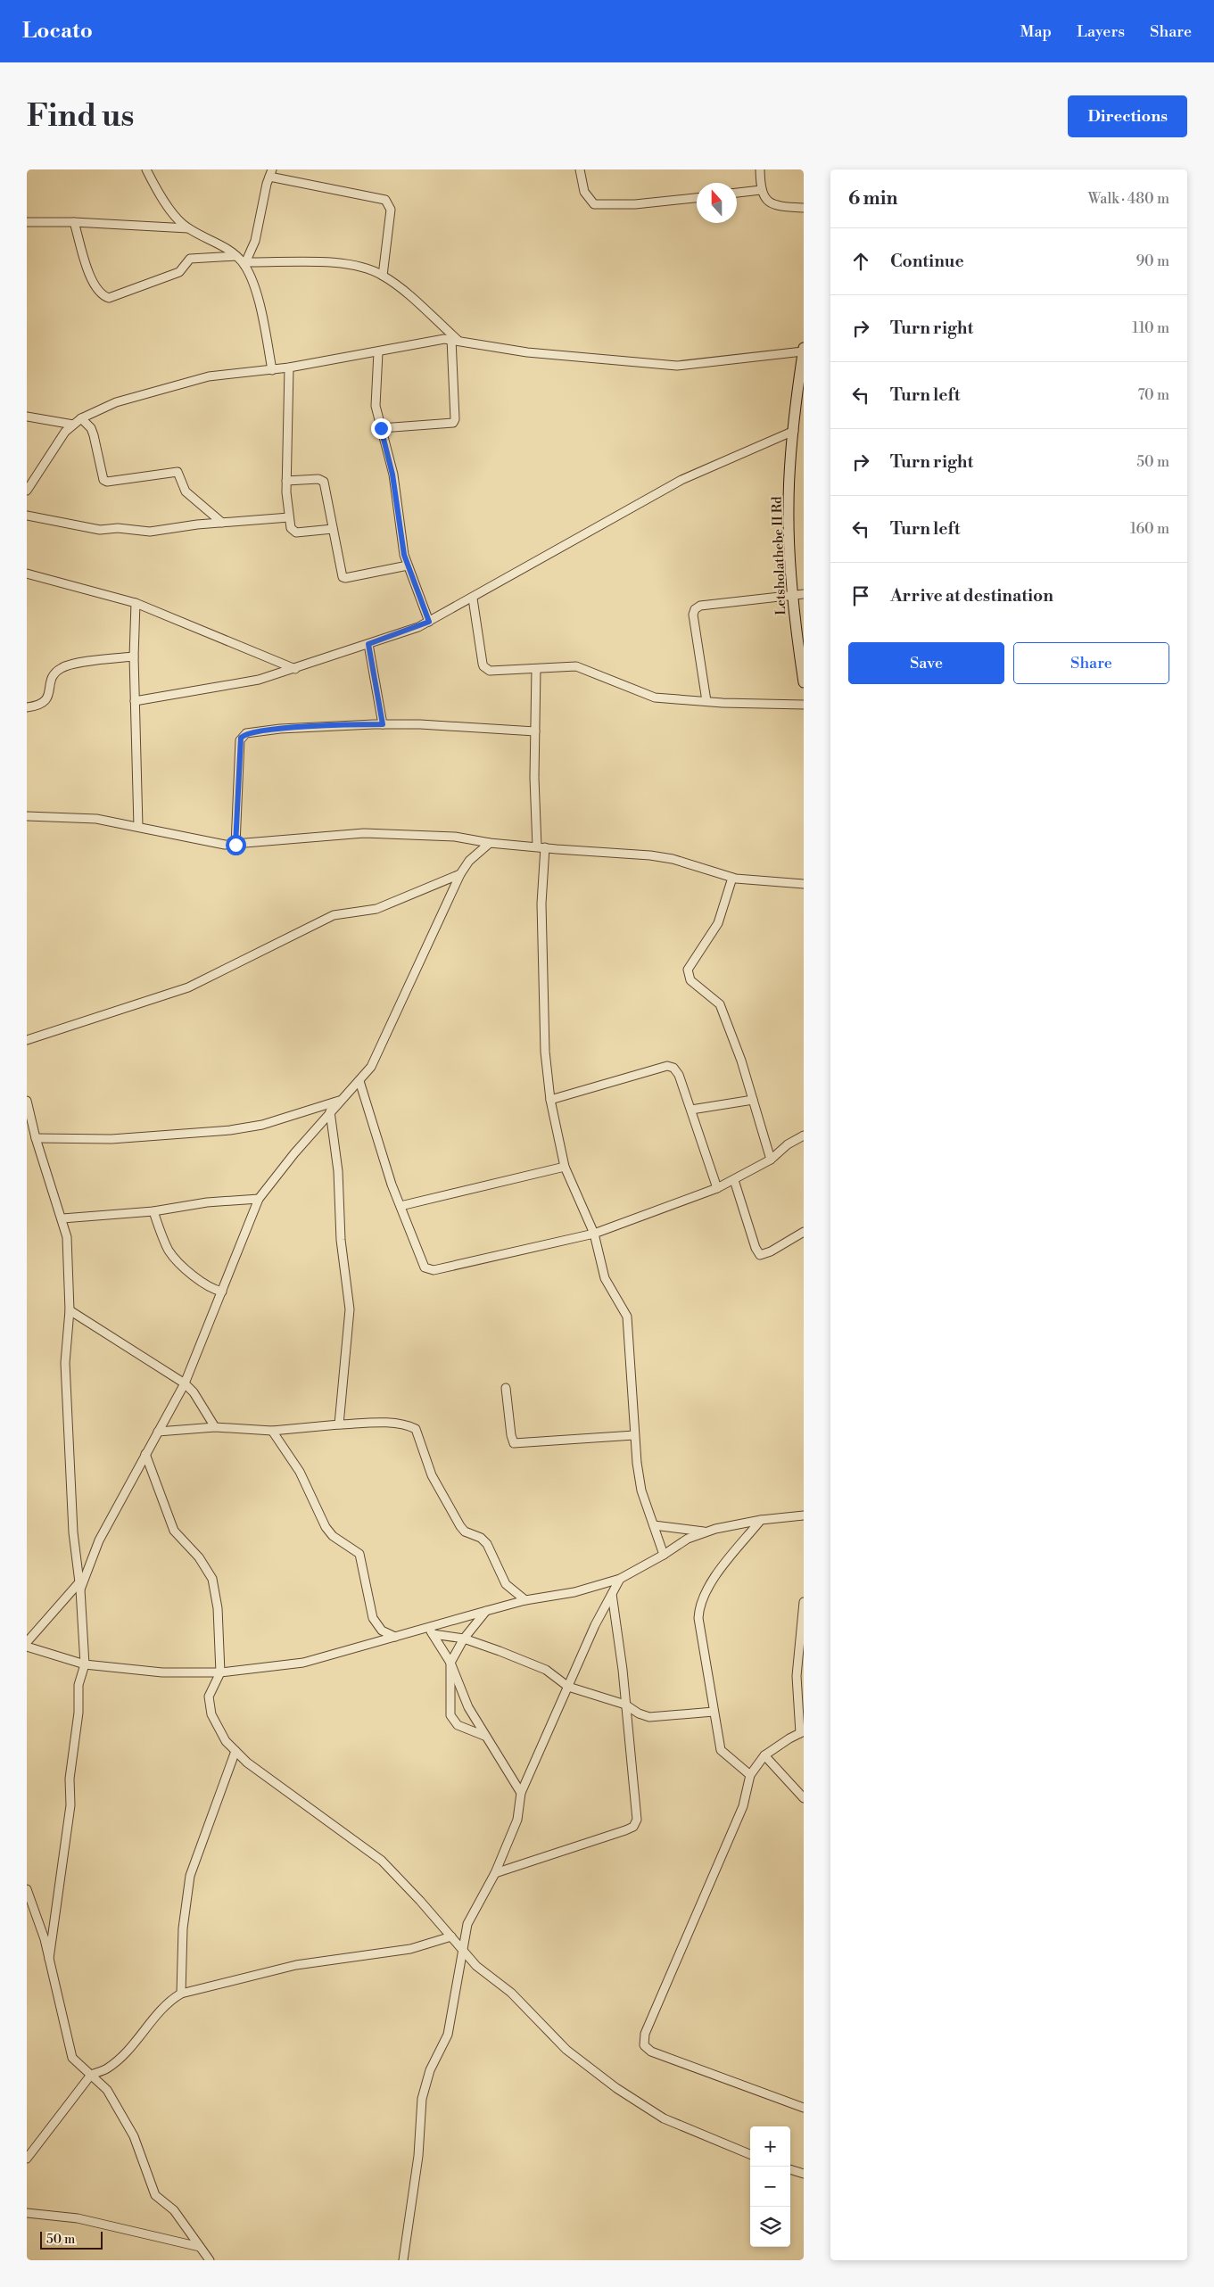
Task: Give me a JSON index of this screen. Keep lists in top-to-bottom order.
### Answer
{
  "streets": {
    "street": ["Letsholathebe II Rd"]
  },
  "scale_bar": "50 m",
  "north": "top",
  "page": {
    "header": "Locato",
    "nav": ["Map", "Layers", "Share"],
    "buttons": [
      "Directions",
      ["Save", "Share"]
    ],
    "title": "Find us",
    "heading": ["6 min", "Walk · 480 m"],
    "list": [
      ["Continue", "90 m"],
      ["Turn right", "110 m"],
      ["Turn left", "70 m"],
      ["Turn right", "50 m"],
      ["Turn left", "160 m"],
      "Arrive at destination"
    ],
    "map_buttons": ["+", "−"],
    "scale": "50 m"
  }
}
